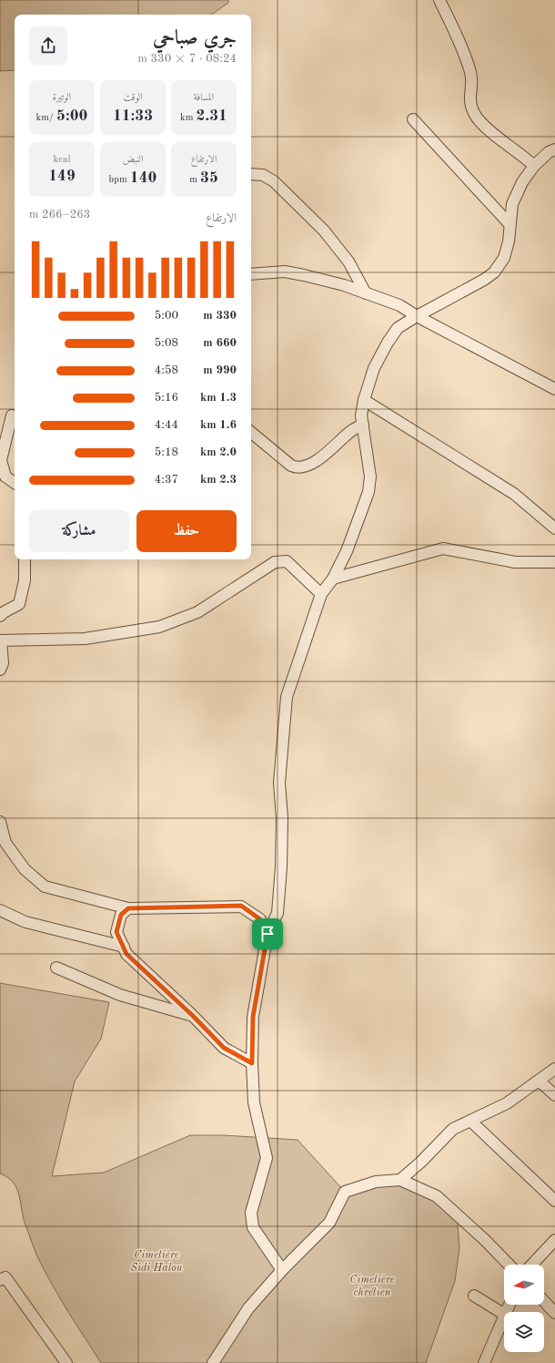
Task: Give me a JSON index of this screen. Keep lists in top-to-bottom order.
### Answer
{
  "parks": ["Cimetière Sidi Halou", "Cimetière chrétien"],
  "north": "left",
  "page": {
    "heading": ["جري صباحي", "08:24 · 7 × 330 m"],
    "stats": [
      ["المسافة", "2.31 km"],
      ["الوقت", "11:33"],
      ["الوتيرة", "5:00 /km"],
      ["الارتفاع", "35 m"],
      ["النبض", "140 bpm"],
      ["kcal", "149"]
    ],
    "chart": ["الارتفاع", "263–266 m"],
    "list": [
      {
        "name": "330 m",
        "note": "5:00"
      },
      {
        "name": "660 m",
        "note": "5:08"
      },
      {
        "name": "990 m",
        "note": "4:58"
      },
      {
        "name": "1.3 km",
        "note": "5:16"
      },
      {
        "name": "1.6 km",
        "note": "4:44"
      },
      {
        "name": "2.0 km",
        "note": "5:18"
      },
      {
        "name": "2.3 km",
        "note": "4:37"
      }
    ],
    "buttons": ["حفظ", "مشاركة"]
  }
}
